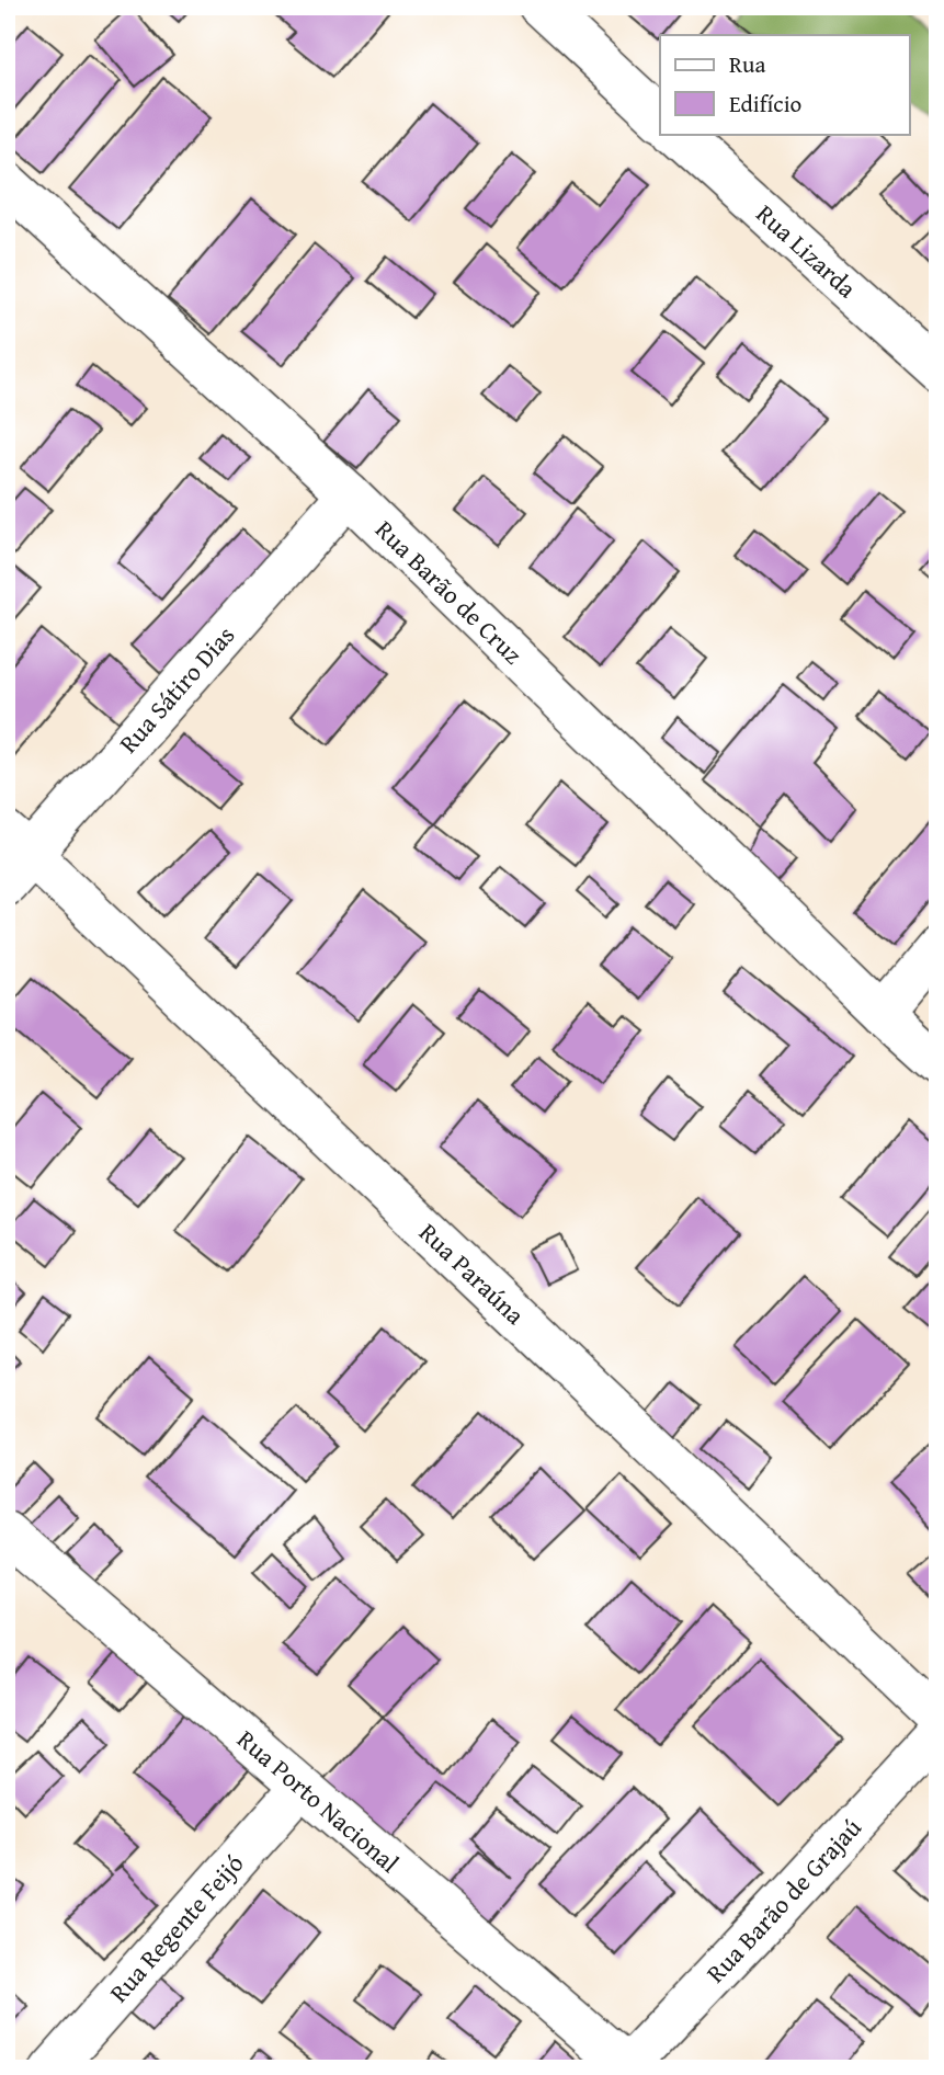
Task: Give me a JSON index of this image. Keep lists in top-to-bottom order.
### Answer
{
  "streets": {
    "street": [
      "Rua Lizarda",
      "Rua Barão de Cruz",
      "Rua Sátiro Dias",
      "Rua Paraúna",
      "Rua Porto Nacional",
      "Rua Barão de Grajaú",
      "Rua Regente Feijó"
    ]
  },
  "crossings": [
    ["Rua Barão de Cruz", "Rua Sátiro Dias"],
    ["Rua Sátiro Dias", "Rua Paraúna"],
    ["Rua Porto Nacional", "Rua Barão de Grajaú"],
    ["Rua Porto Nacional", "Rua Regente Feijó"]
  ],
  "legend": ["Rua", "Edifício"]
}
